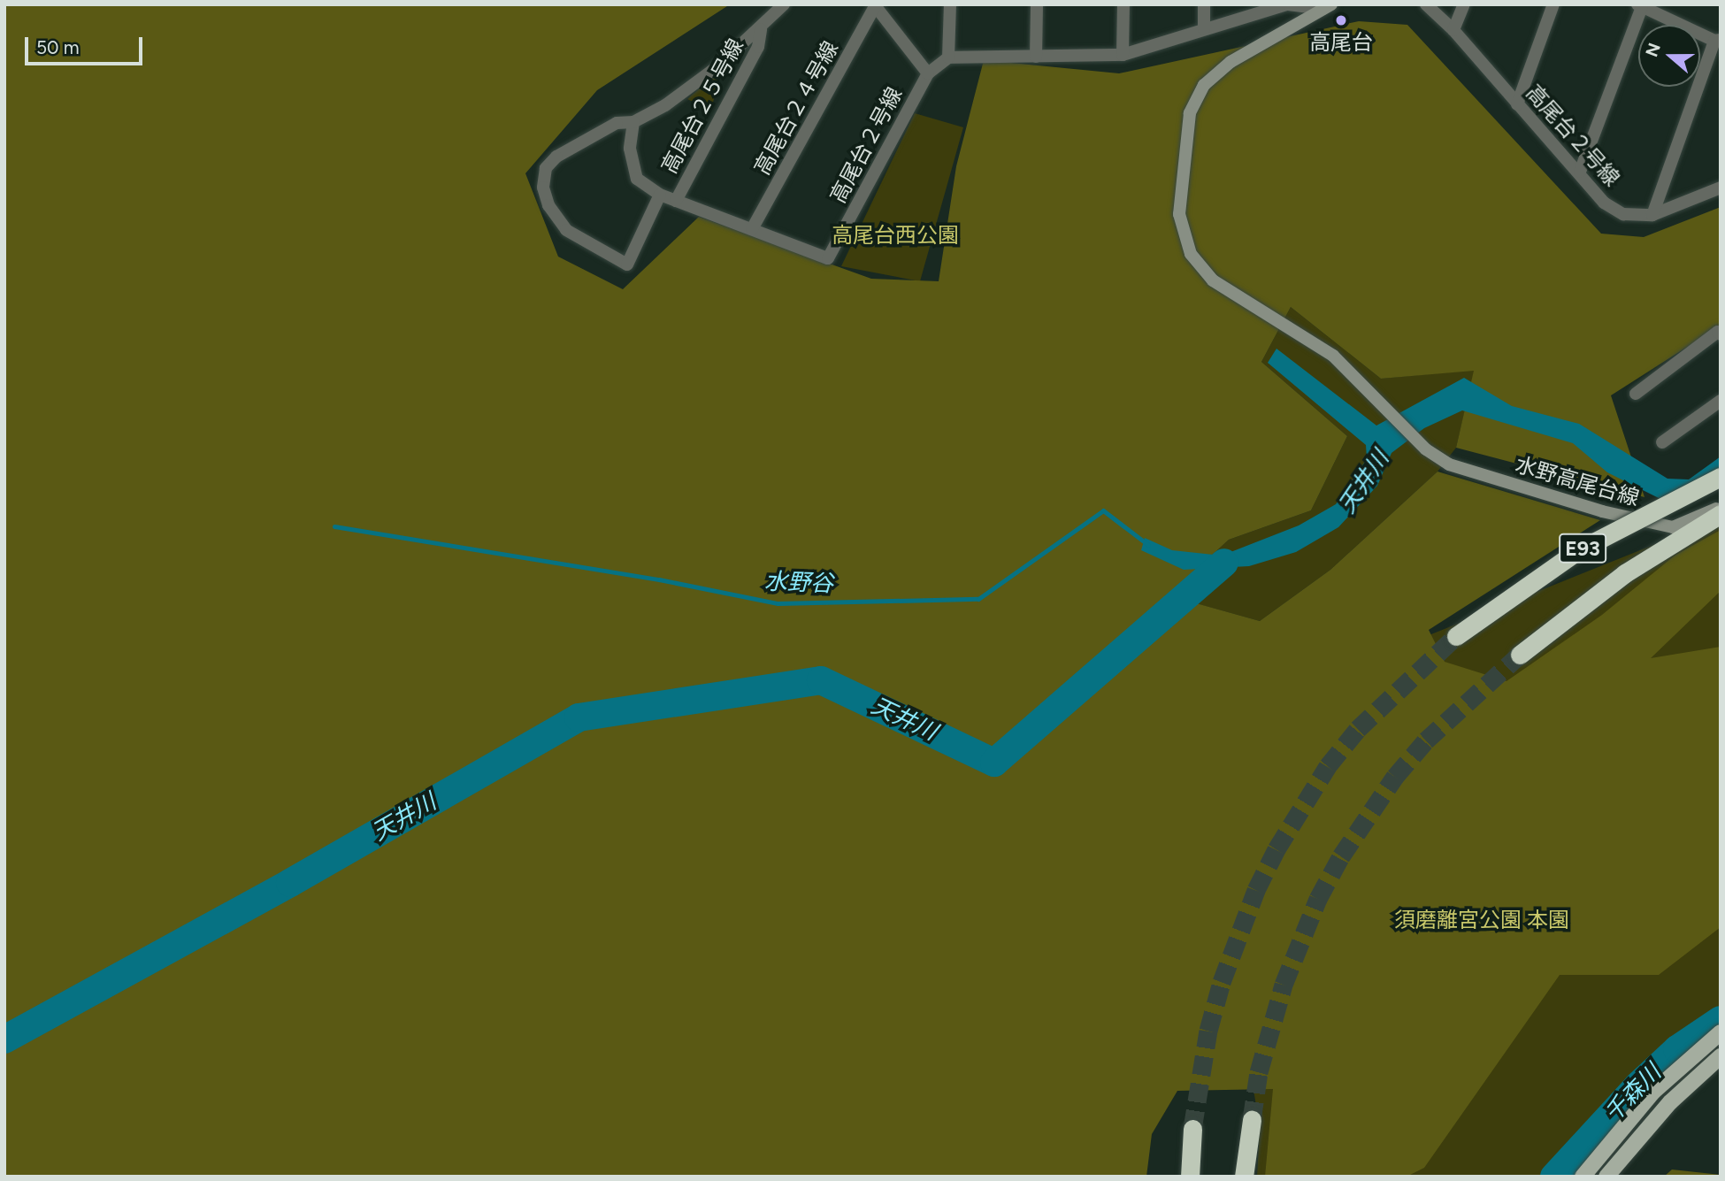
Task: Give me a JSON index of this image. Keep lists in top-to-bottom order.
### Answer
{
  "streets": {
    "highway": ["E93"],
    "street": [
      "高尾台２５号線",
      "高尾台２４号線",
      "高尾台２号線",
      "水野高尾台線"
    ]
  },
  "crossings": [
    ["高尾台２５号線", "高尾台２号線"],
    ["高尾台２４号線", "高尾台２号線"]
  ],
  "water": ["天井川", "水野谷", "千森川"],
  "parks": ["高尾台西公園", "須磨離宮公園 本園"],
  "places": ["高尾台"],
  "scale_bar": "50 m",
  "north": "left"
}
